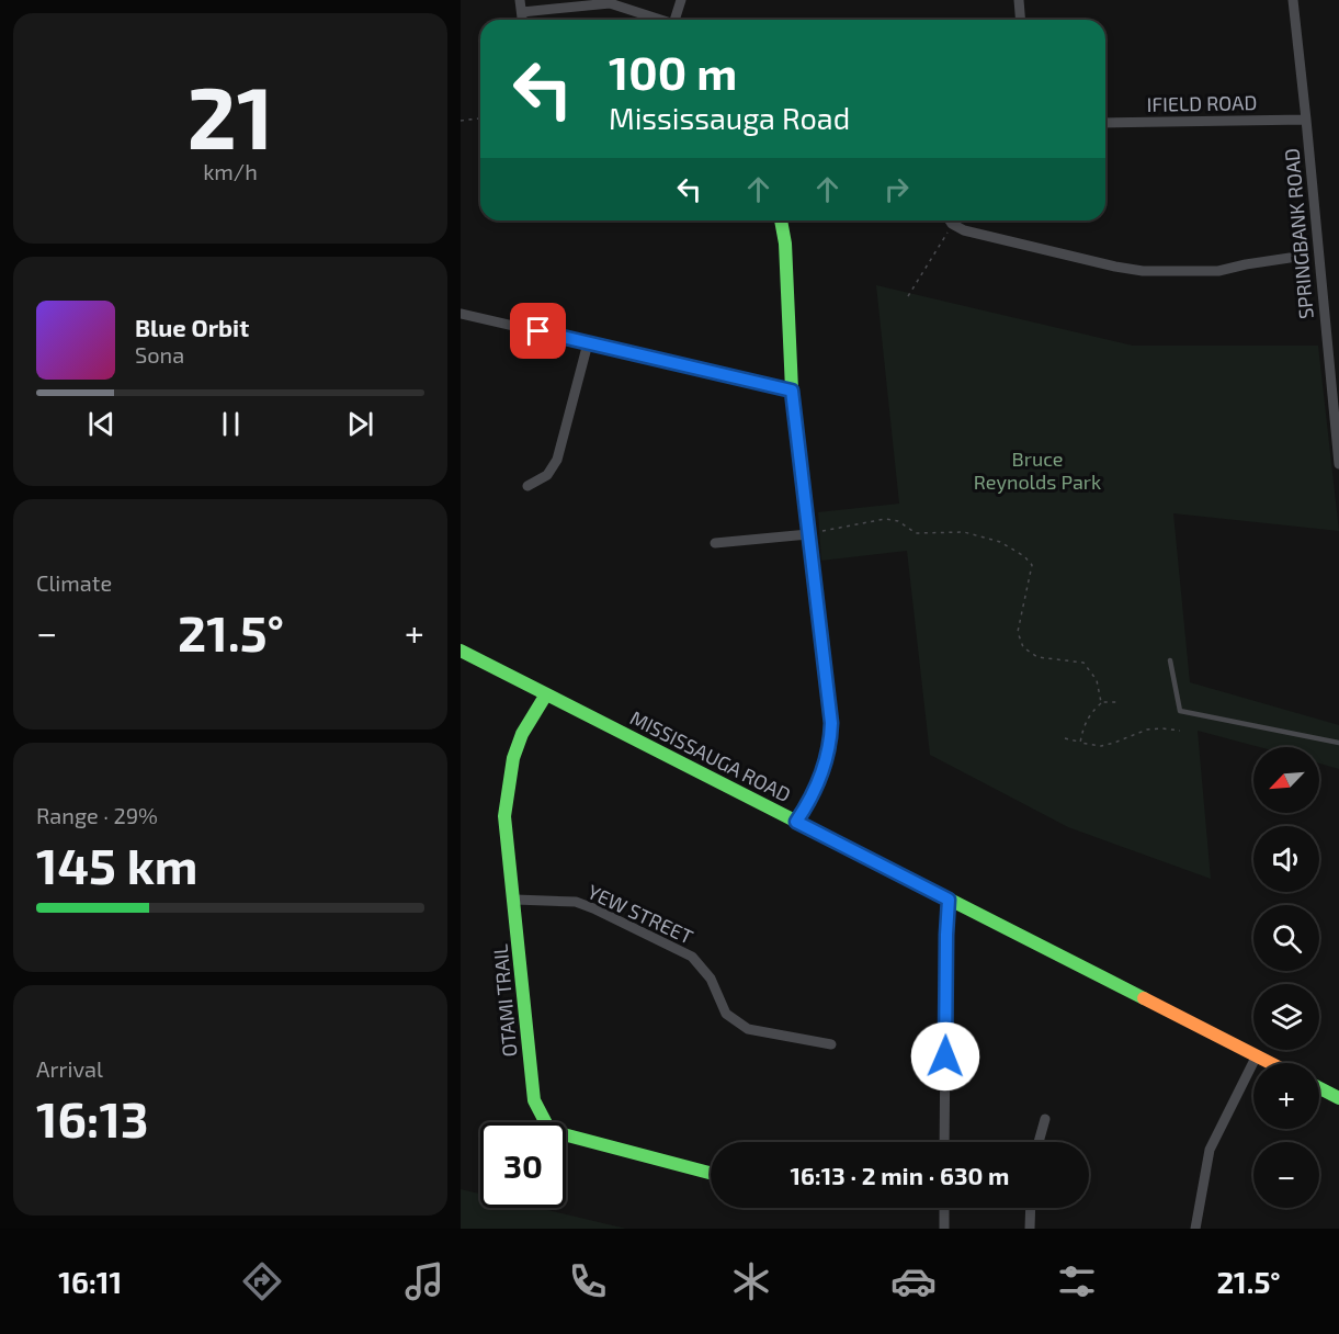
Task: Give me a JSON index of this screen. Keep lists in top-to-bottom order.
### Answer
{
  "streets": {
    "street": [
      "IFIELD ROAD",
      "SPRINGBANK ROAD",
      "MISSISSAUGA ROAD",
      "YEW STREET",
      "OTAMI TRAIL"
    ]
  },
  "crossings": [
    ["IFIELD ROAD", "SPRINGBANK ROAD"],
    ["MISSISSAUGA ROAD", "OTAMI TRAIL"],
    ["YEW STREET", "OTAMI TRAIL"]
  ],
  "parks": ["Bruce Reynolds Park"],
  "north": "bottom left",
  "page": {
    "tile": [
      ["21", "km/h"],
      "Climate",
      ["Range · 29%", "145 km"],
      ["Arrival", "16:13"]
    ],
    "turn": ["100 m", "Mississauga Road"],
    "song": ["Blue Orbit", "Sona"],
    "heat": ["−", "21.5°", "+"],
    "map_buttons": ["+", "−"],
    "limit": "30",
    "trip": "16:13 · 2 min · 630 m",
    "tabs": ["16:11", "21.5°"]
  }
}
